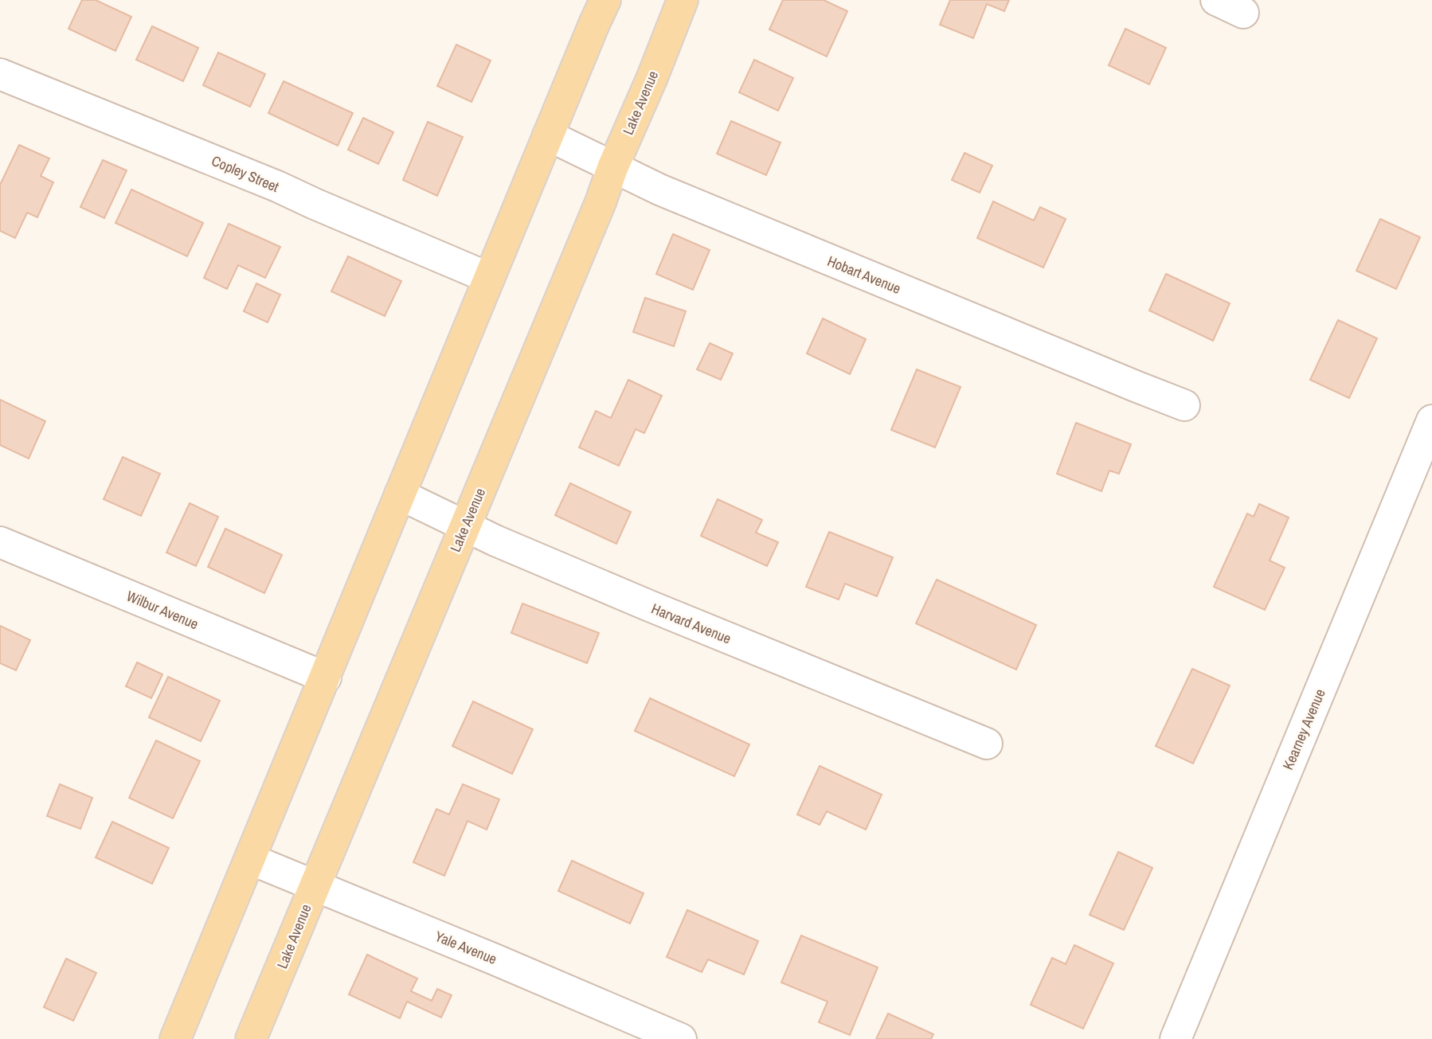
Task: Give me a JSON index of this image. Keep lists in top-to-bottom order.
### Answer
{
  "streets": {
    "main road": ["Lake Avenue"],
    "street": [
      "Copley Street",
      "Hobart Avenue",
      "Wilbur Avenue",
      "Harvard Avenue",
      "Kearney Avenue",
      "Yale Avenue"
    ]
  },
  "crossings": [
    ["Lake Avenue", "Hobart Avenue"],
    ["Lake Avenue", "Harvard Avenue"],
    ["Lake Avenue", "Yale Avenue"]
  ]
}
